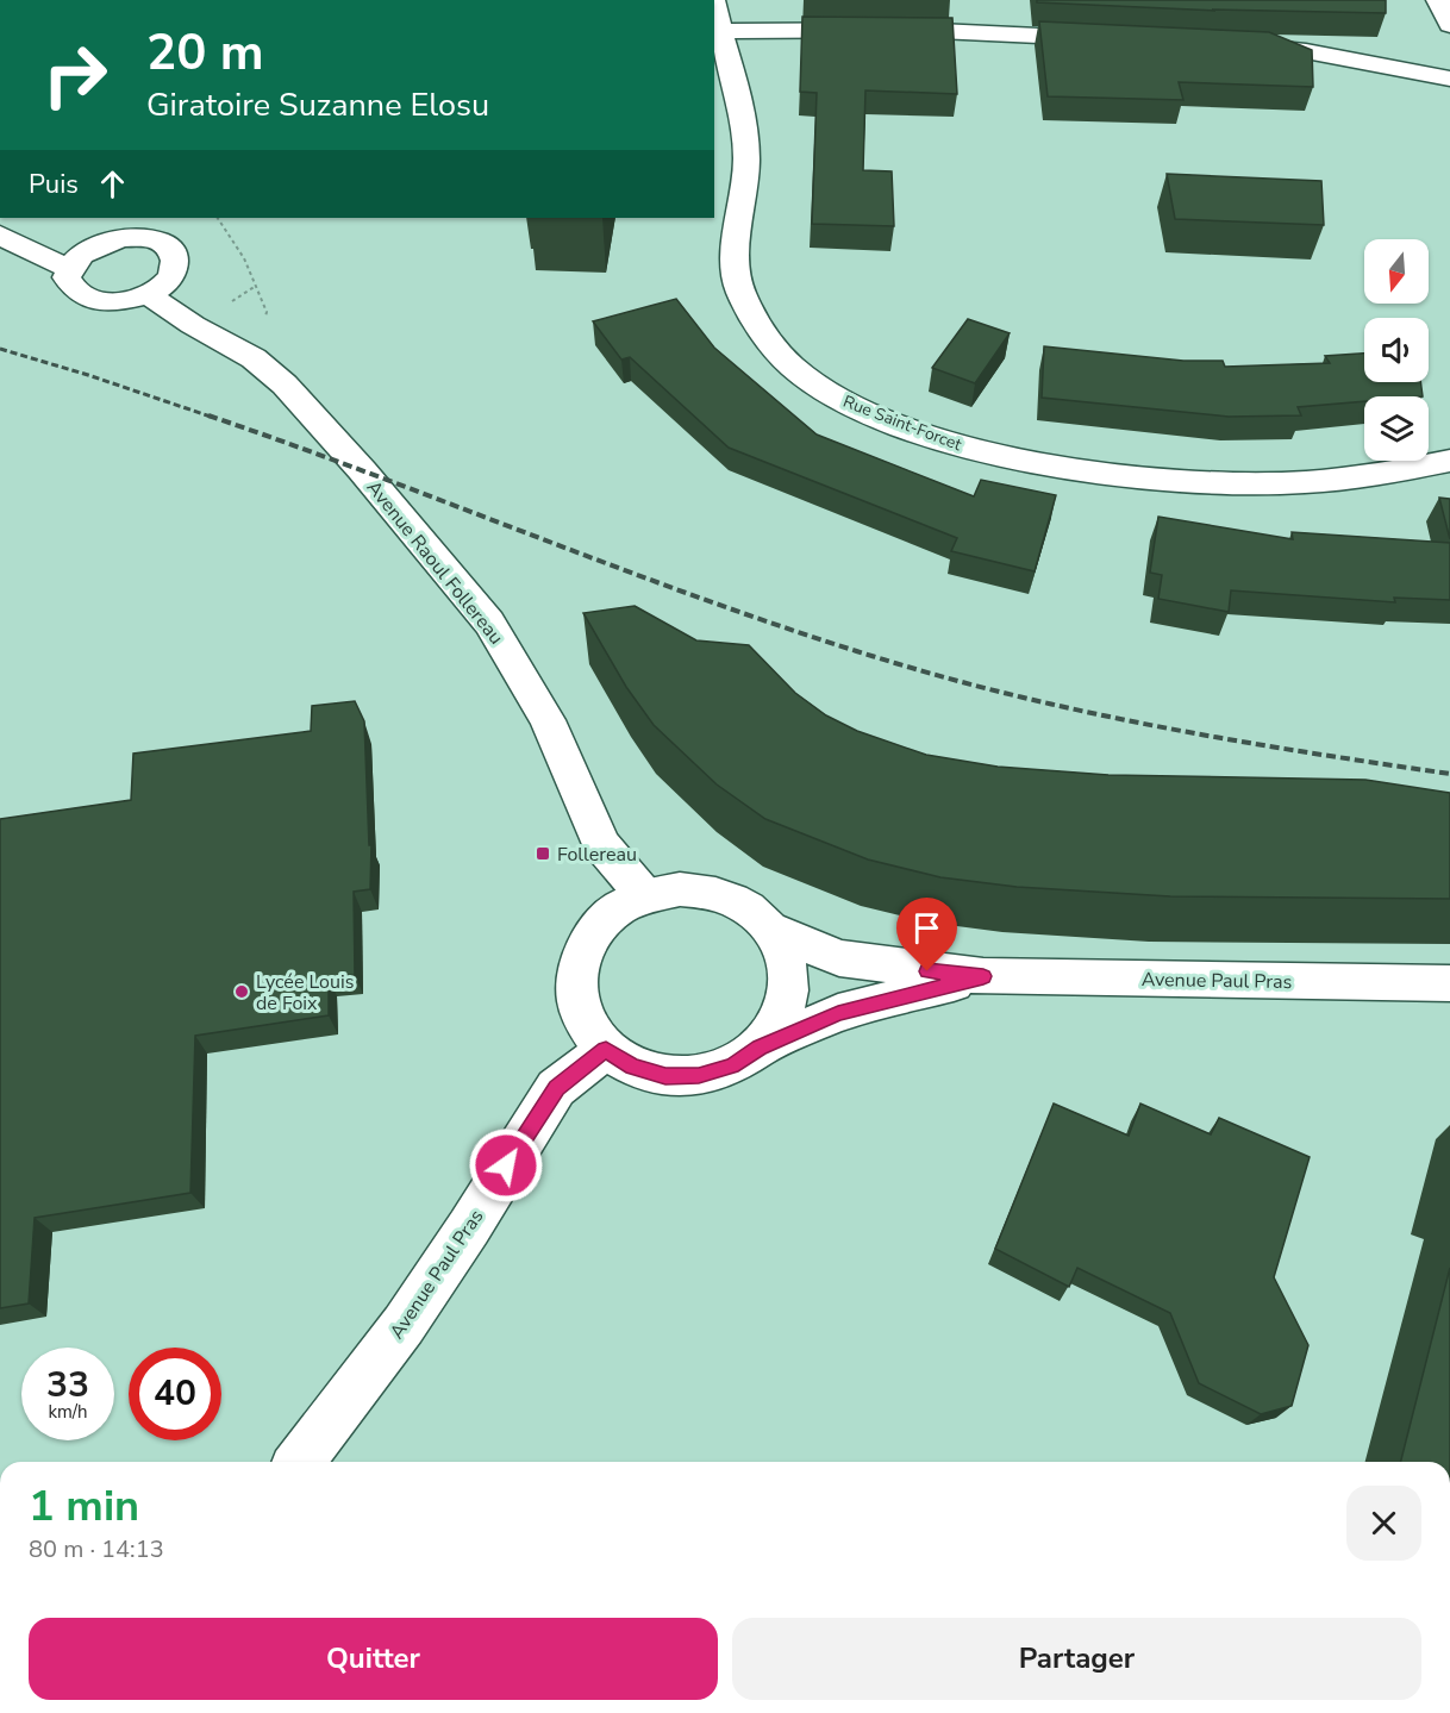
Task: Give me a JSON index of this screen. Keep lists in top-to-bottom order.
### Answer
{
  "streets": {
    "street": ["Rue Saint-Forcet", "Avenue Raoul Follereau", "Avenue Paul Pras"]
  },
  "crossings": [
    ["Avenue Raoul Follereau", "Avenue Paul Pras"]
  ],
  "places": {
    "transit": ["Follereau"],
    "other": ["Lycée Louis de Foix"]
  },
  "north": "bottom",
  "page": {
    "turn": ["20 m", "Giratoire Suzanne Elosu"],
    "then": "Puis",
    "speed": "33 km/h",
    "limit": "40",
    "heading": ["1 min", "80 m · 14:13"],
    "buttons": ["Quitter", "Partager"]
  }
}
